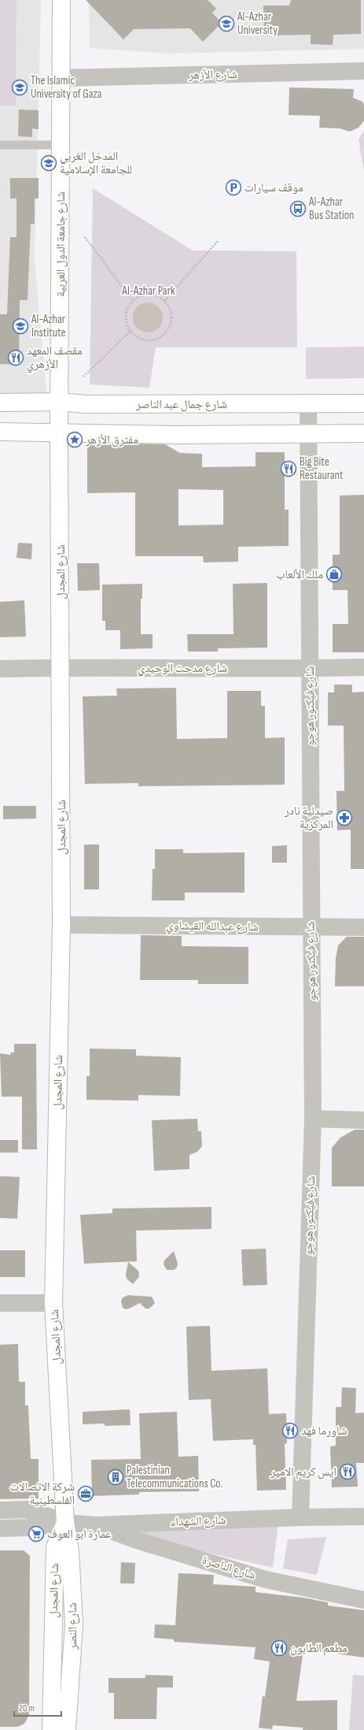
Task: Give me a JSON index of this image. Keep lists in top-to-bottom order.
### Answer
{
  "streets": {
    "main road": [
      "شارع جامعة الدول العربية",
      "شارع جمال عبد الناصر",
      "شارع المجدل",
      "شارع النصر"
    ],
    "street": [
      "شارع الأزهر",
      "شارع مدحت الوحيدي",
      "شارع فيكتور هوجو",
      "شارع عبدالله القيشاوي",
      "شارع الشهداء",
      "شارع الناصرة"
    ]
  },
  "crossings": [
    ["شارع الأزهر", "شارع جامعة الدول العربية"],
    ["شارع جامعة الدول العربية", "شارع جمال عبد الناصر"],
    ["شارع جامعة الدول العربية", "شارع المجدل"],
    ["شارع جمال عبد الناصر", "شارع فيكتور هوجو"],
    ["شارع المجدل", "شارع مدحت الوحيدي"],
    ["شارع المجدل", "شارع عبدالله القيشاوي"],
    ["شارع المجدل", "شارع النصر"],
    ["شارع مدحت الوحيدي", "شارع فيكتور هوجو"],
    ["شارع فيكتور هوجو", "شارع عبدالله القيشاوي"],
    ["شارع فيكتور هوجو", "شارع الشهداء"],
    ["شارع الشهداء", "شارع الناصرة"]
  ],
  "parks": ["Al-Azhar Park"],
  "places": {
    "school or university": [
      "Al-Azhar University",
      "The Islamic University of Gaza",
      "المدخل الغربي للجامعة الإسلامية",
      "Al-Azhar Institute"
    ],
    "parking": ["موقف سيارات"],
    "bus stop": ["Al-Azhar Bus Station"],
    "restaurant": [
      "مقصف المعهد الأزهري",
      "Big Bite Restaurant",
      "شاورما فهد",
      "ايس كريم الامير",
      "مطعم الطابون"
    ],
    "place": ["مفترق الأزهر"],
    "shop": ["ملك الألعاب"],
    "pharmacy": ["صيدلية نادر المركزية"],
    "building": ["Palestinian Telecommunications Co."],
    "office": ["شركة الاتصالات الفلسطينية"],
    "supermarket": ["عمارة ابو العوف"]
  },
  "scale_bar": "20 m"
}
